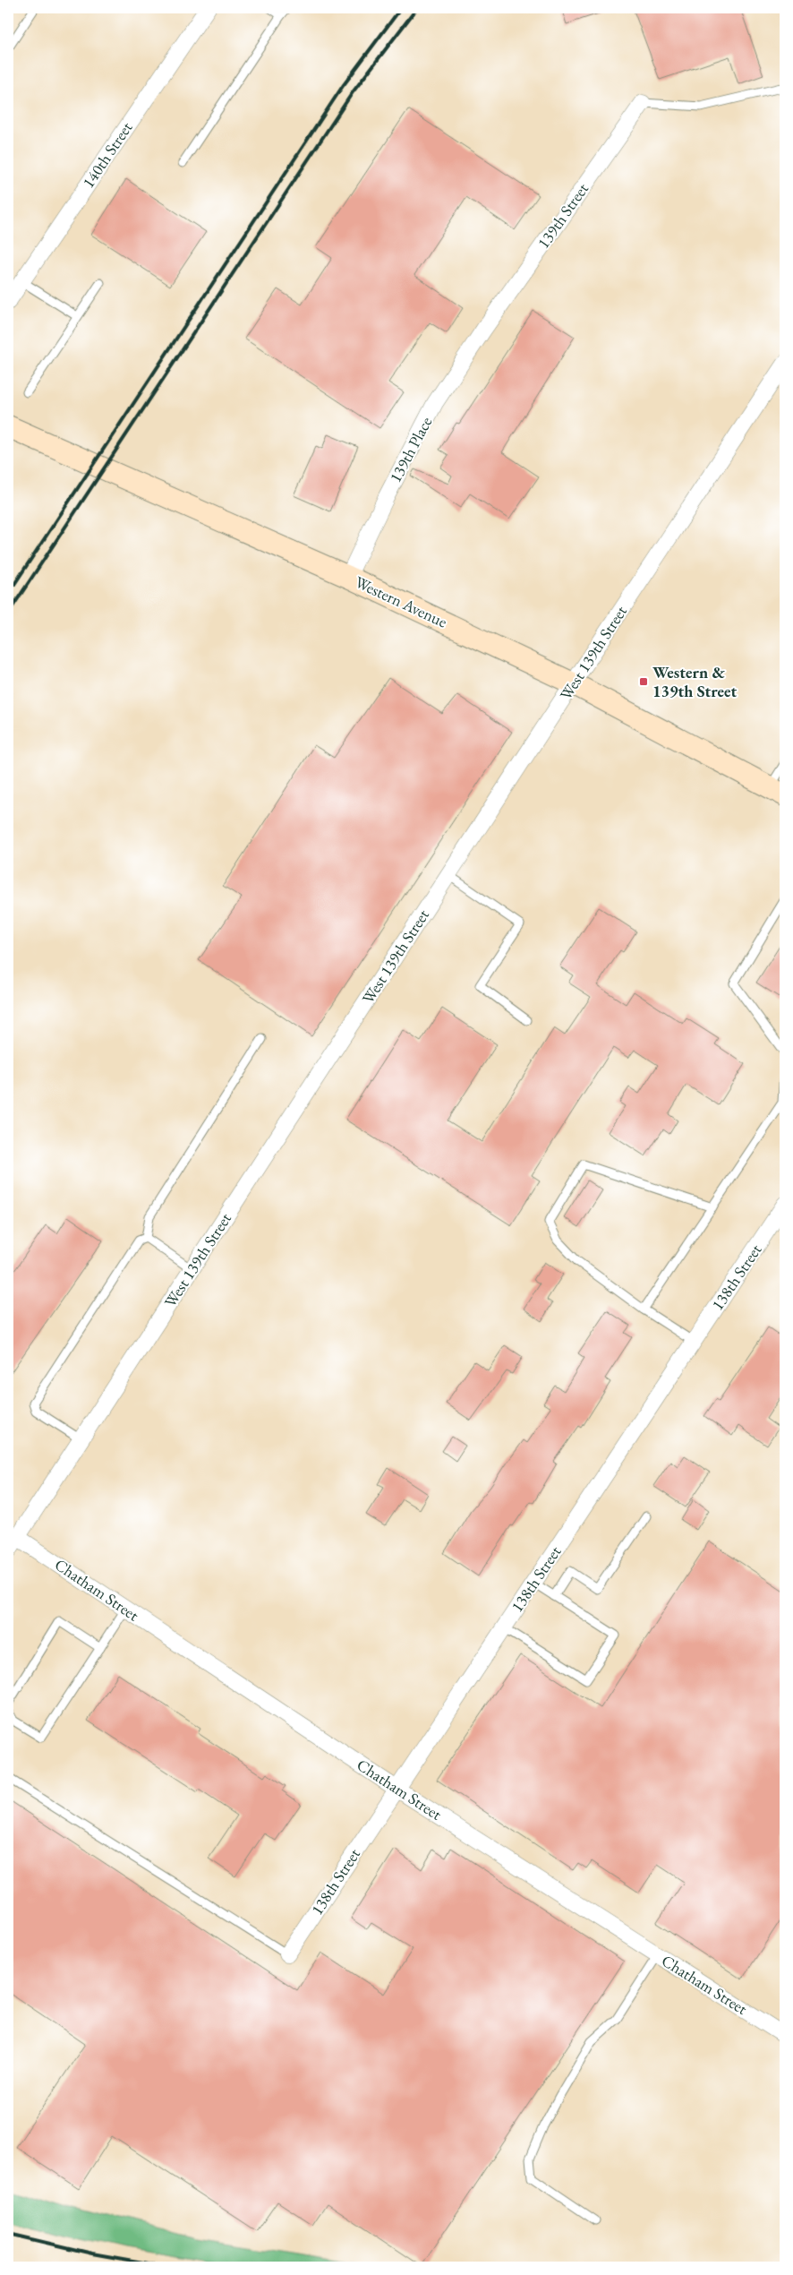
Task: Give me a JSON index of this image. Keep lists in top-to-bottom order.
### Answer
{
  "streets": {
    "main road": ["Western Avenue"],
    "street": [
      "140th Street",
      "139th Street",
      "139th Place",
      "West 139th Street",
      "138th Street",
      "Chatham Street"
    ]
  },
  "crossings": [
    ["139th Street", "139th Place"],
    ["139th Place", "Western Avenue"],
    ["Western Avenue", "West 139th Street"],
    ["West 139th Street", "Chatham Street"],
    ["138th Street", "Chatham Street"]
  ],
  "places": {
    "transit": ["Western & 139th Street"]
  }
}
